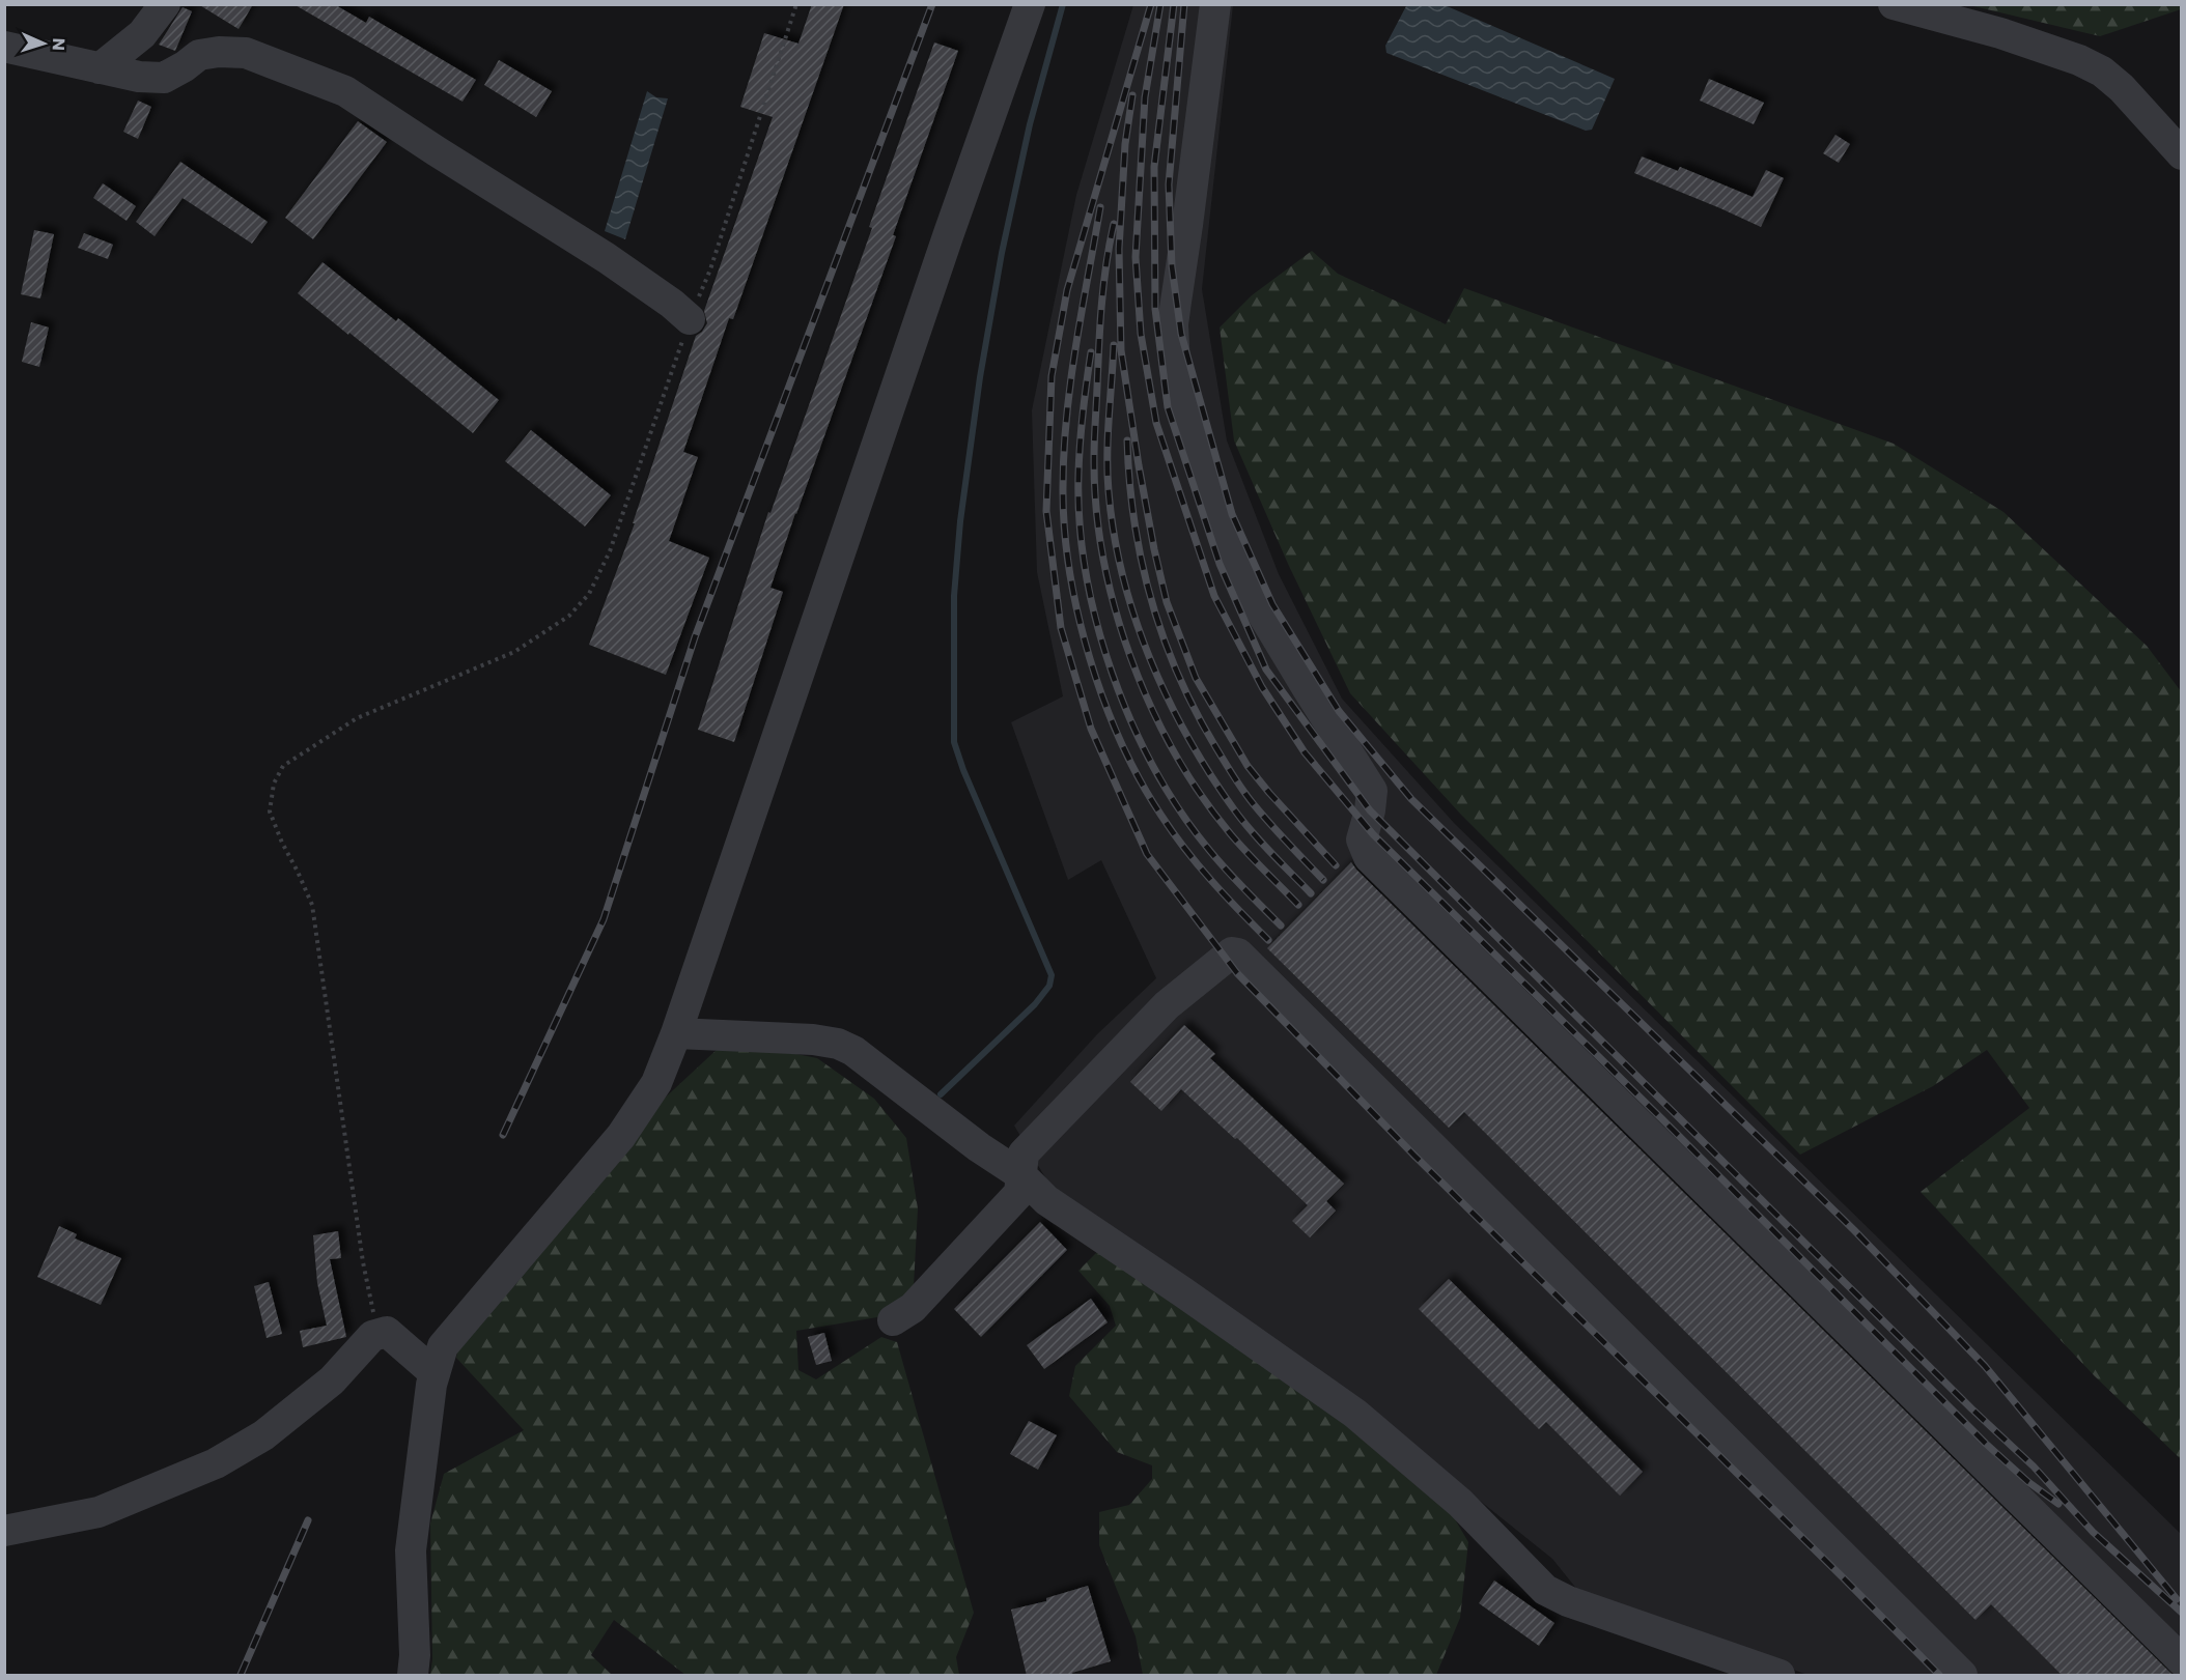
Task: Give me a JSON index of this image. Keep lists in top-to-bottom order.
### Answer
{
  "north": "right"
}
